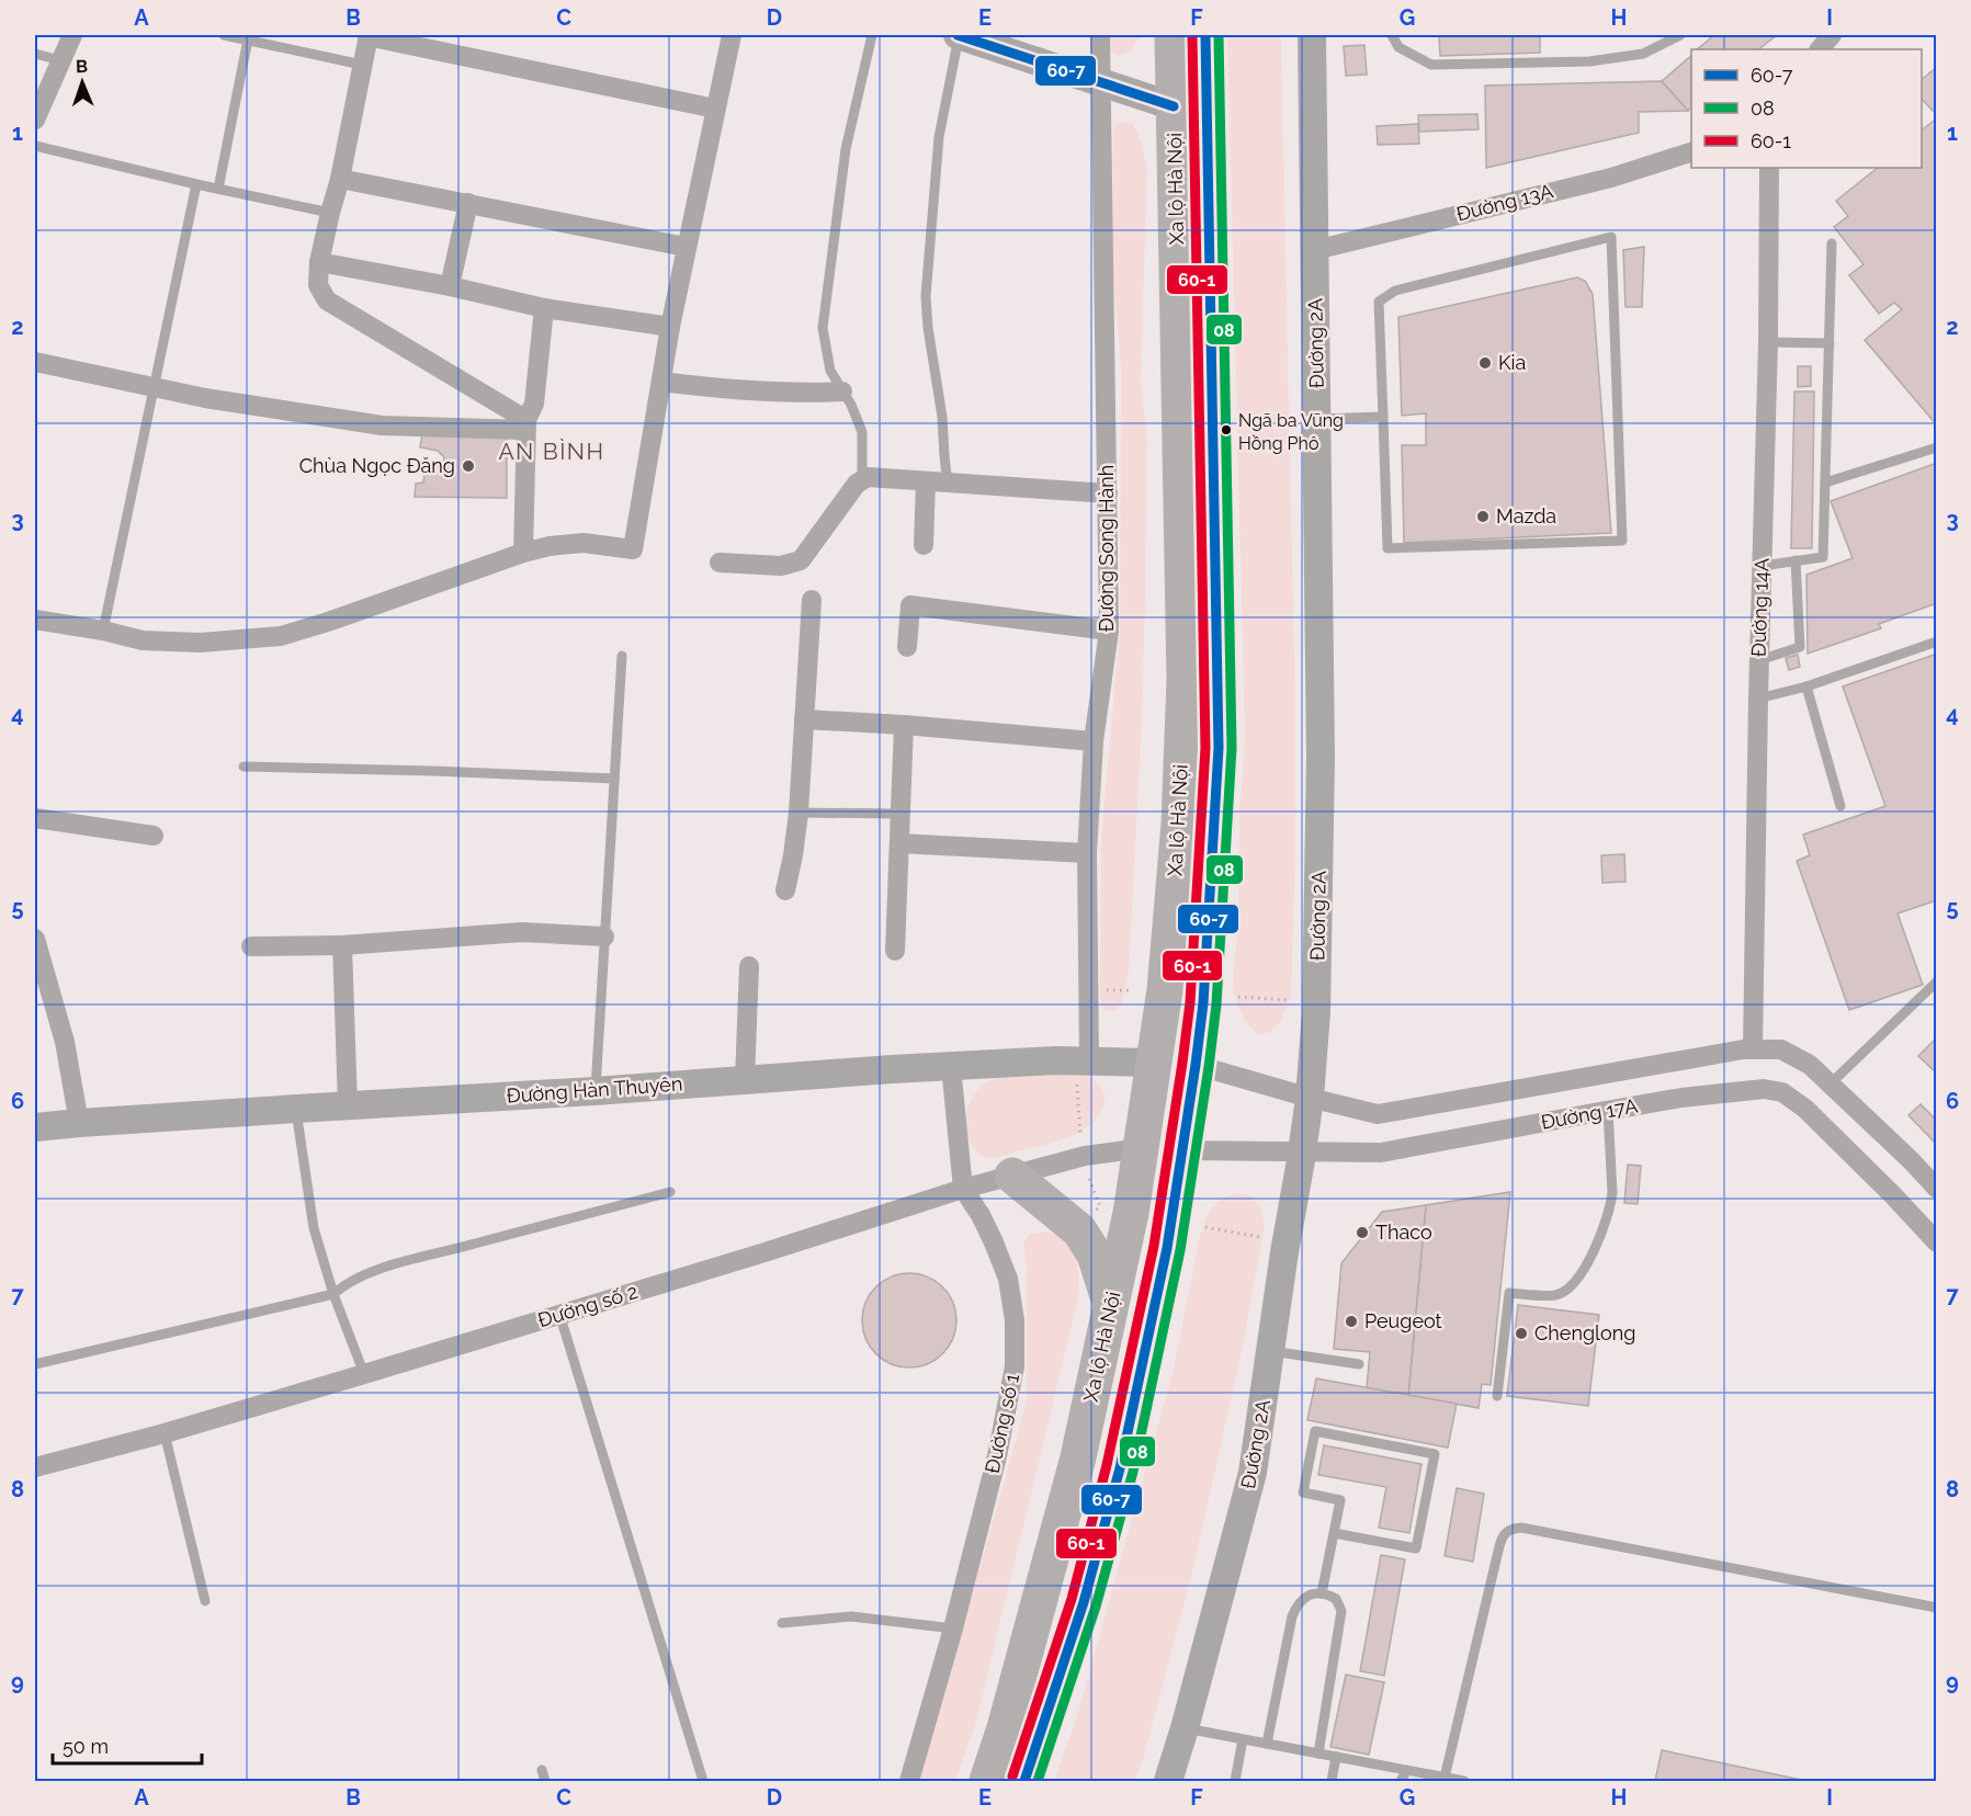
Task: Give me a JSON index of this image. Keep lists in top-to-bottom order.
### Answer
{
  "streets": {
    "highway": ["Xa lộ Hà Nội"],
    "street": [
      "Đường 13A",
      "Đường 2A",
      "Đường Song Hành",
      "Đường 14A",
      "Đường Hàn Thuyên",
      "Đường 17A",
      "Đường số 2",
      "Đường số 1"
    ]
  },
  "crossings": [
    ["Xa lộ Hà Nội", "Đường Hàn Thuyên"],
    ["Xa lộ Hà Nội", "Đường 17A"],
    ["Xa lộ Hà Nội", "Đường số 2"],
    ["Đường 13A", "Đường 2A"],
    ["Đường 2A", "Đường 17A"],
    ["Đường Song Hành", "Đường Hàn Thuyên"],
    ["Đường 14A", "Đường 17A"],
    ["Đường Hàn Thuyên", "Đường số 1"],
    ["Đường số 2", "Đường số 1"]
  ],
  "districts": ["AN BÌNH"],
  "places": [
    "Kia",
    "Ngã ba Vũng Hồng Phô",
    "Chùa Ngọc Đăng",
    "Mazda",
    "Thaco",
    "Peugeot",
    "Chenglong"
  ],
  "lines": ["transit line 60-7", "transit line 08", "transit line 60-1"],
  "legend": ["60-7", "08", "60-1"],
  "scale_bar": "50 m",
  "north": "top",
  "grid": {
    "columns": [
      "A",
      "B",
      "C",
      "D",
      "E",
      "F",
      "G",
      "H",
      "I"
    ],
    "rows": [
      "1",
      "2",
      "3",
      "4",
      "5",
      "6",
      "7",
      "8",
      "9"
    ]
  }
}
